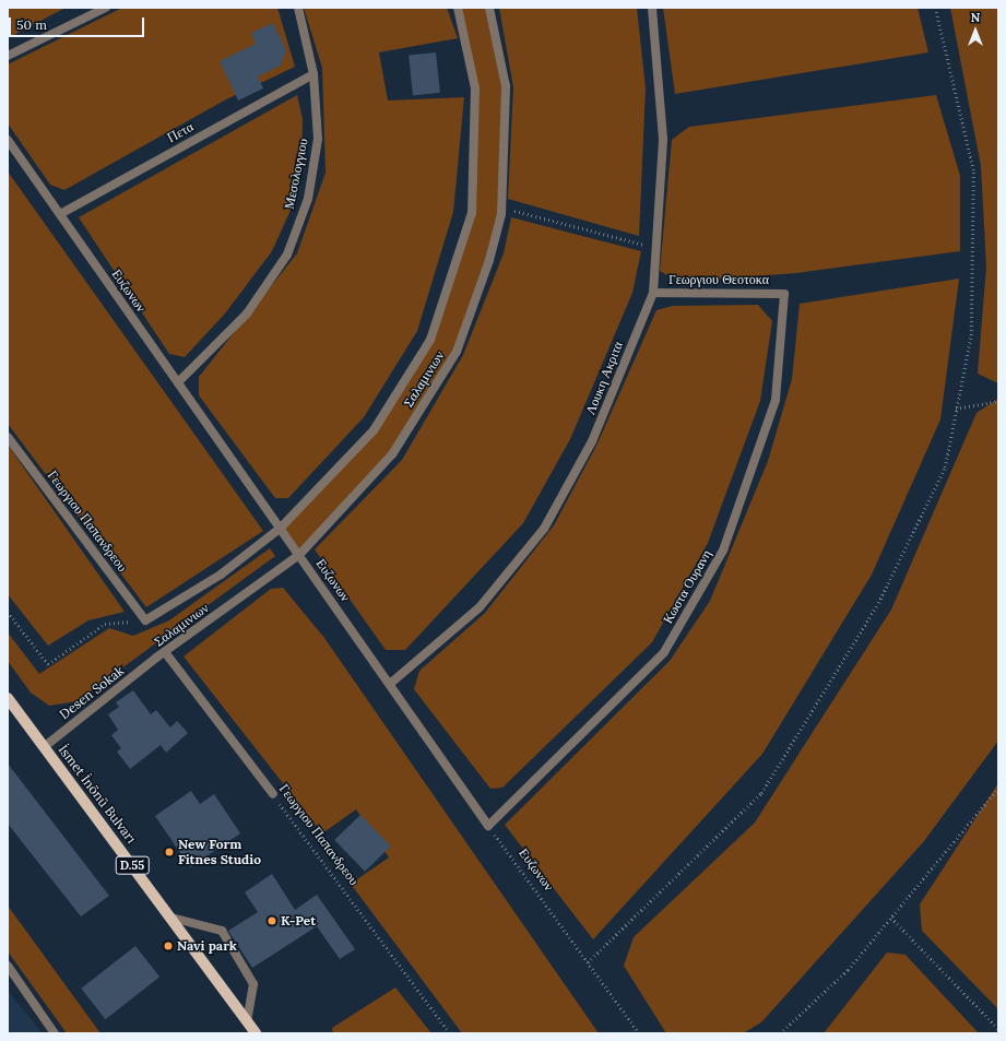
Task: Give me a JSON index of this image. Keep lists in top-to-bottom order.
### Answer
{
  "streets": {
    "main road": ["İsmet İnönü Bulvarı", "D.55"],
    "street": [
      "Πετα",
      "Μεσολογγιου",
      "Γεωργιου Θεοτοκα",
      "Ευζωνων",
      "Λουκη Ακριτα",
      "Σαλαμινιων",
      "Γεωργιου Παπανδρεου",
      "Κωστα Ουρανη",
      "Desen Sokak"
    ]
  },
  "crossings": [
    ["Πετα", "Μεσολογγιου"],
    ["Πετα", "Ευζωνων"],
    ["Μεσολογγιου", "Ευζωνων"],
    ["Γεωργιου Θεοτοκα", "Λουκη Ακριτα"],
    ["Γεωργιου Θεοτοκα", "Κωστα Ουρανη"],
    ["Ευζωνων", "Λουκη Ακριτα"],
    ["Ευζωνων", "Σαλαμινιων"],
    ["Ευζωνων", "Κωστα Ουρανη"],
    ["Σαλαμινιων", "Γεωργιου Παπανδρεου"],
    ["Σαλαμινιων", "Desen Sokak"],
    ["Desen Sokak", "İsmet İnönü Bulvarı"]
  ],
  "places": ["New Form Fitnes Studio", "K-Pet", "Navi park"],
  "scale_bar": "50 m",
  "north": "top"
}
